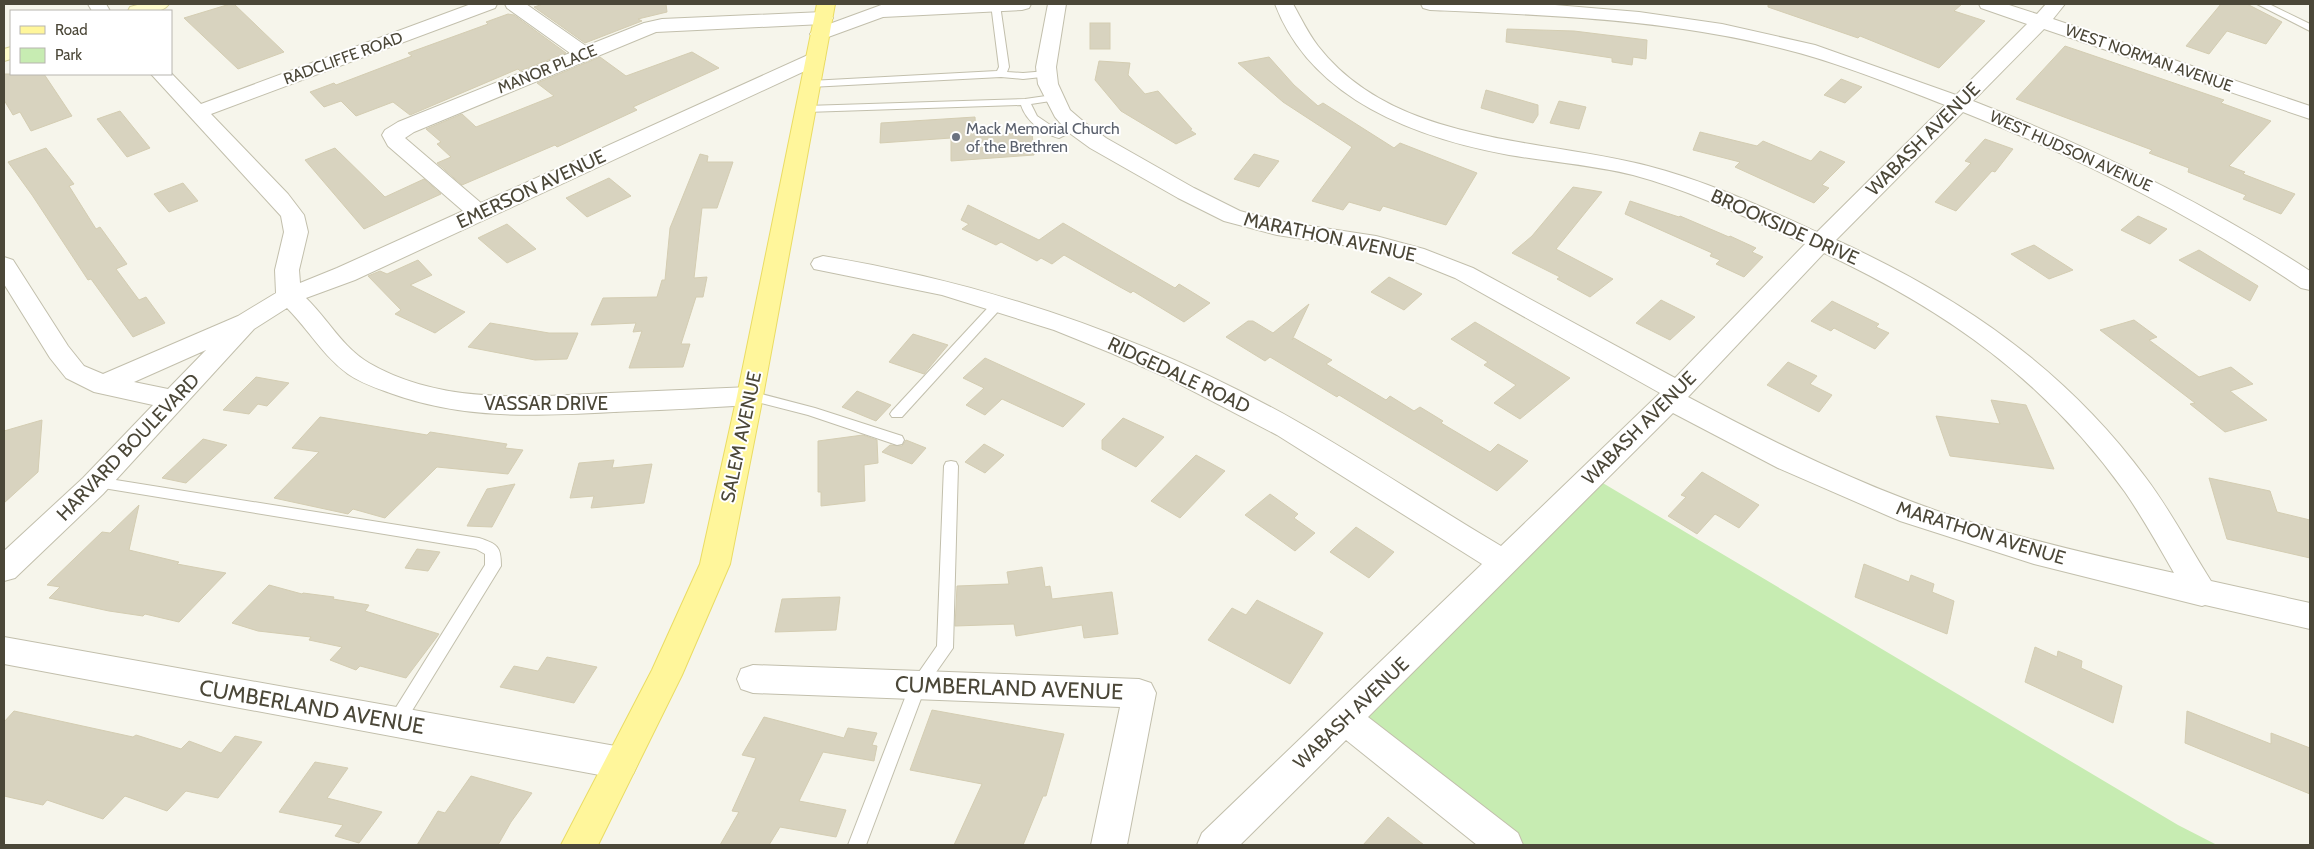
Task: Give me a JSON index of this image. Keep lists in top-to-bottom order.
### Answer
{
  "streets": {
    "main road": ["SALEM AVENUE"],
    "street": [
      "RADCLIFFE ROAD",
      "WEST NORMAN AVENUE",
      "MANOR PLACE",
      "WABASH AVENUE",
      "WEST HUDSON AVENUE",
      "EMERSON AVENUE",
      "BROOKSIDE DRIVE",
      "MARATHON AVENUE",
      "RIDGEDALE ROAD",
      "VASSAR DRIVE",
      "HARVARD BOULEVARD",
      "CUMBERLAND AVENUE"
    ]
  },
  "crossings": [
    ["WEST NORMAN AVENUE", "WABASH AVENUE"],
    ["MANOR PLACE", "EMERSON AVENUE"],
    ["MANOR PLACE", "SALEM AVENUE"],
    ["WABASH AVENUE", "WEST HUDSON AVENUE"],
    ["WABASH AVENUE", "BROOKSIDE DRIVE"],
    ["WABASH AVENUE", "MARATHON AVENUE"],
    ["WABASH AVENUE", "RIDGEDALE ROAD"],
    ["EMERSON AVENUE", "VASSAR DRIVE"],
    ["EMERSON AVENUE", "SALEM AVENUE"],
    ["EMERSON AVENUE", "HARVARD BOULEVARD"],
    ["BROOKSIDE DRIVE", "MARATHON AVENUE"],
    ["VASSAR DRIVE", "SALEM AVENUE"],
    ["SALEM AVENUE", "CUMBERLAND AVENUE"]
  ],
  "places": ["Mack Memorial Church of the Brethren"],
  "legend": ["Road", "Park"]
}
